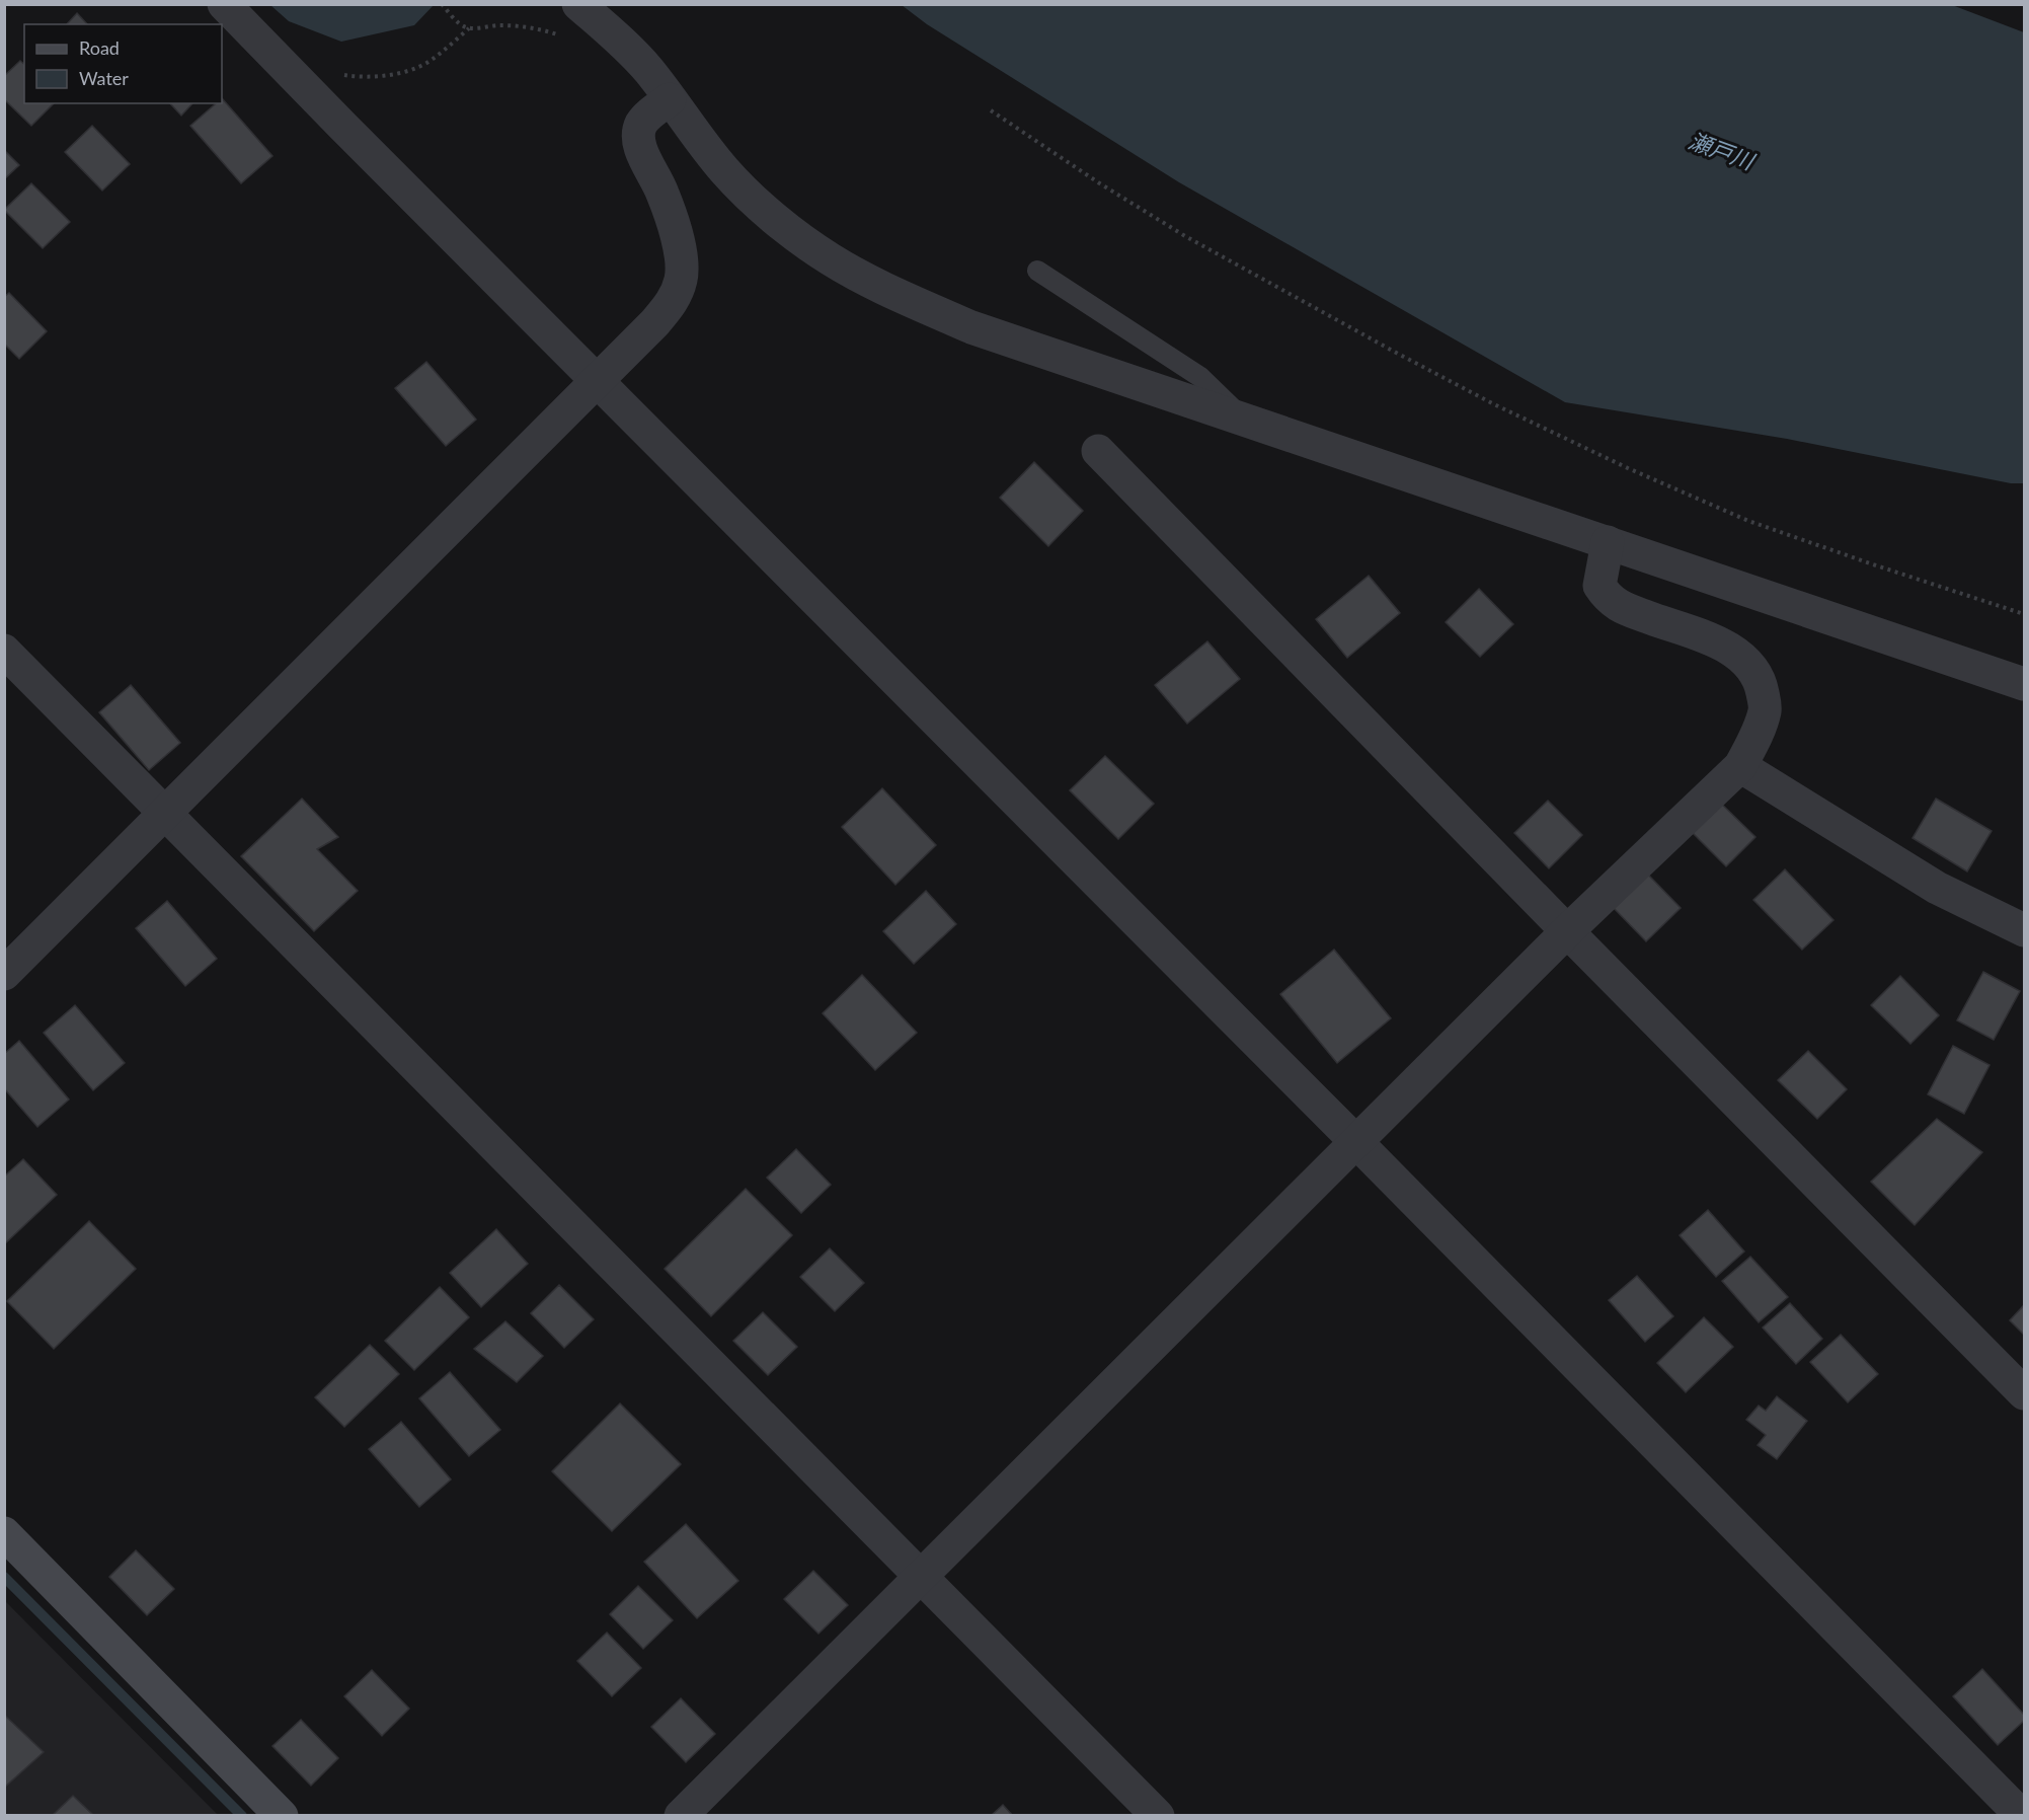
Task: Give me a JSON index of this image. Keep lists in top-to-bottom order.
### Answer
{
  "water": ["瀬戸川"],
  "legend": ["Road", "Water"]
}
